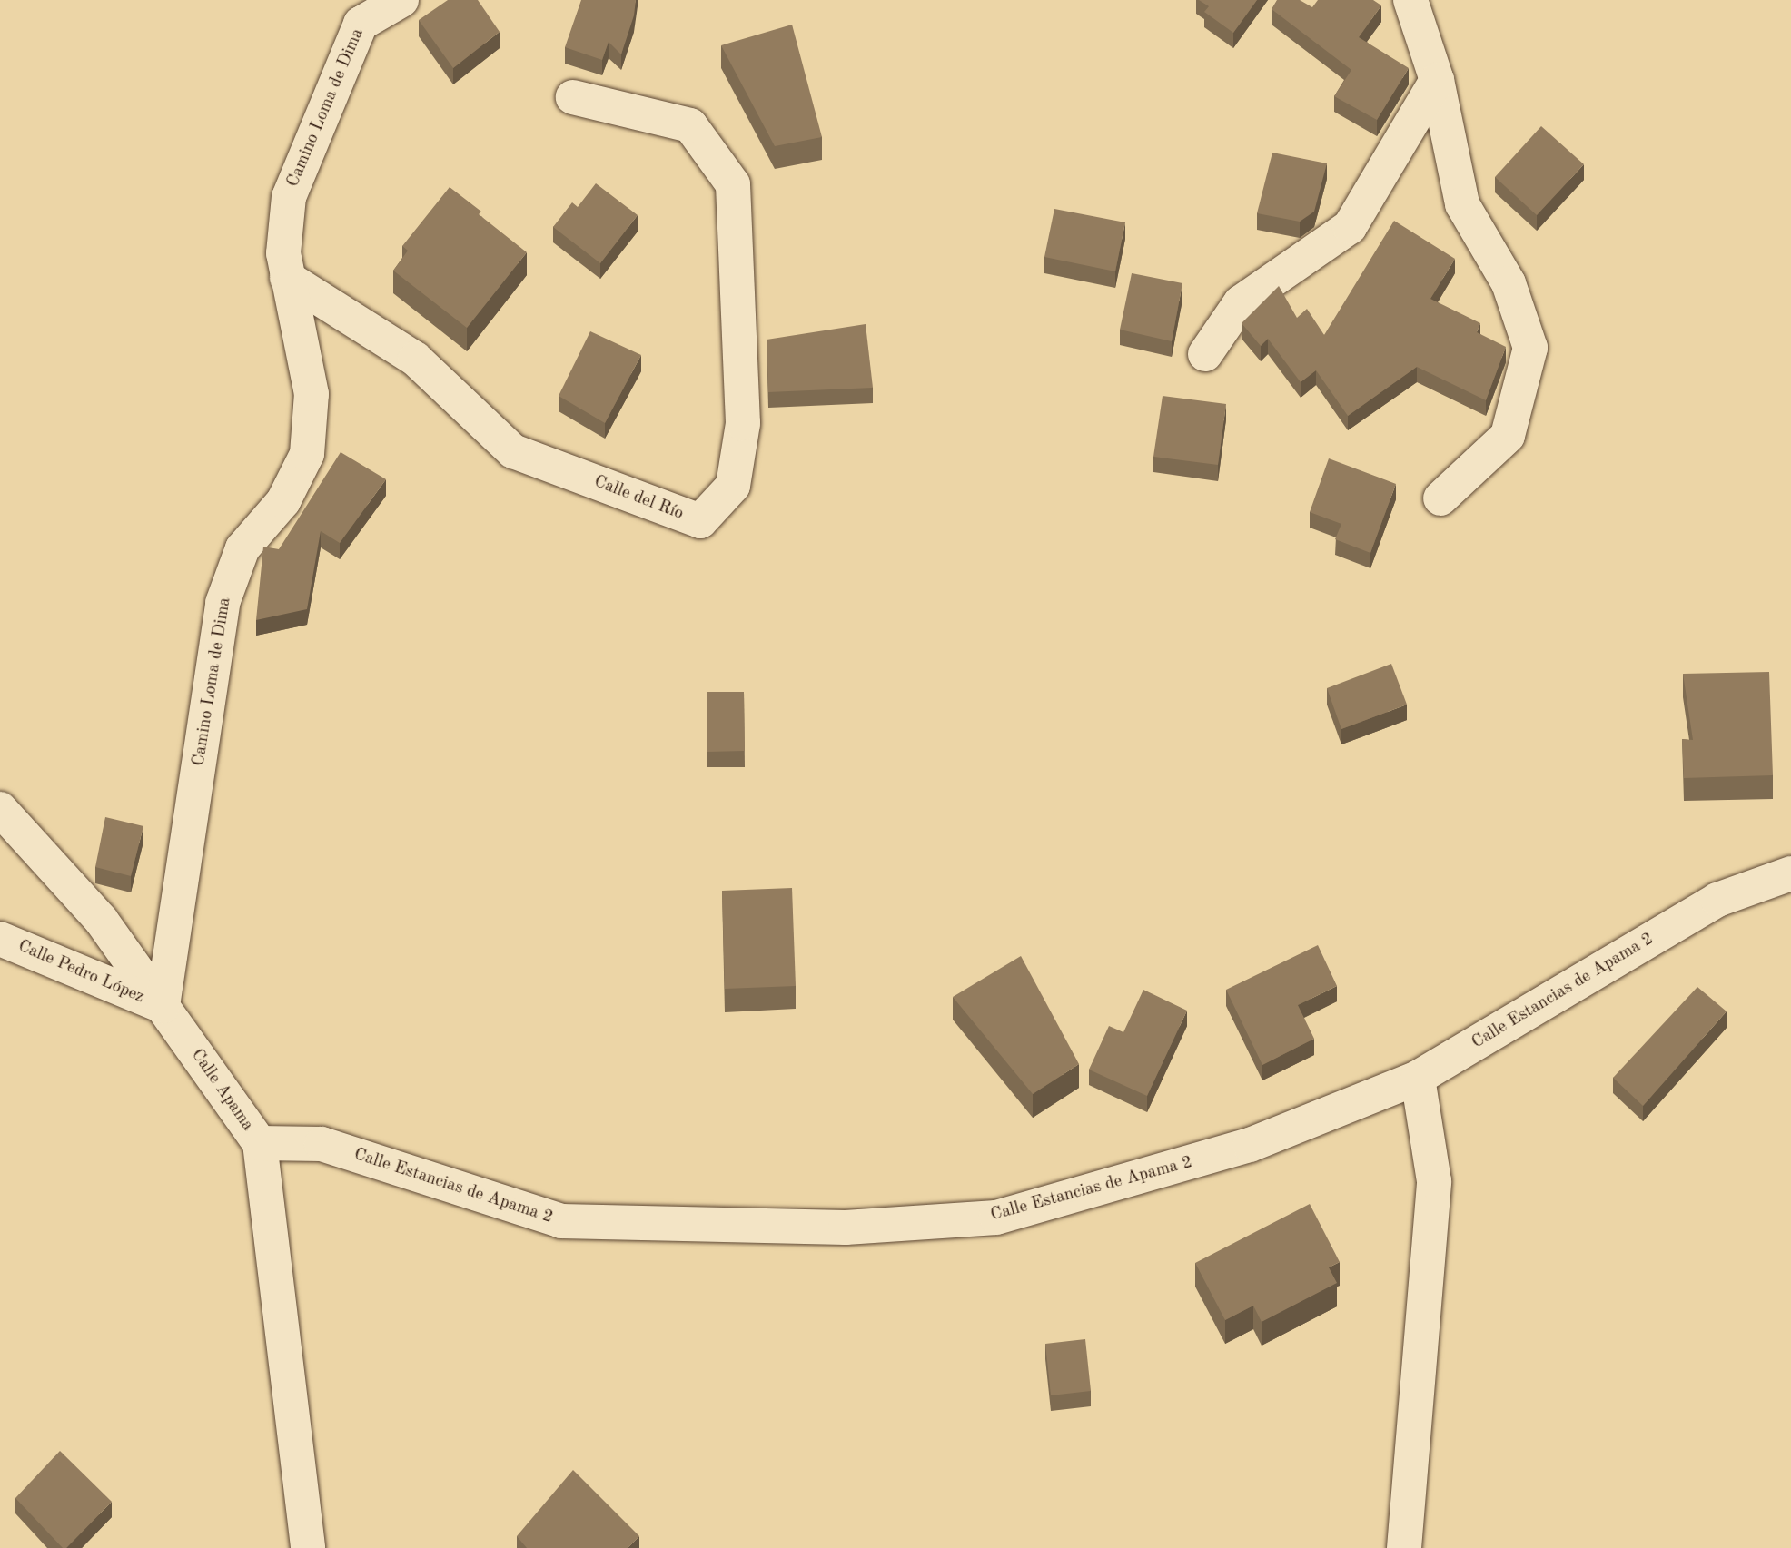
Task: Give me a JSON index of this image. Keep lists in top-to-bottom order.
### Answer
{
  "streets": {
    "street": [
      "Camino Loma de Dima",
      "Calle del Río",
      "Calle Pedro López",
      "Calle Estancias de Apama 2",
      "Calle Apama"
    ]
  },
  "crossings": [
    ["Camino Loma de Dima", "Calle del Río"],
    ["Camino Loma de Dima", "Calle Pedro López"],
    ["Camino Loma de Dima", "Calle Apama"],
    ["Calle Pedro López", "Calle Apama"],
    ["Calle Estancias de Apama 2", "Calle Apama"]
  ]
}
